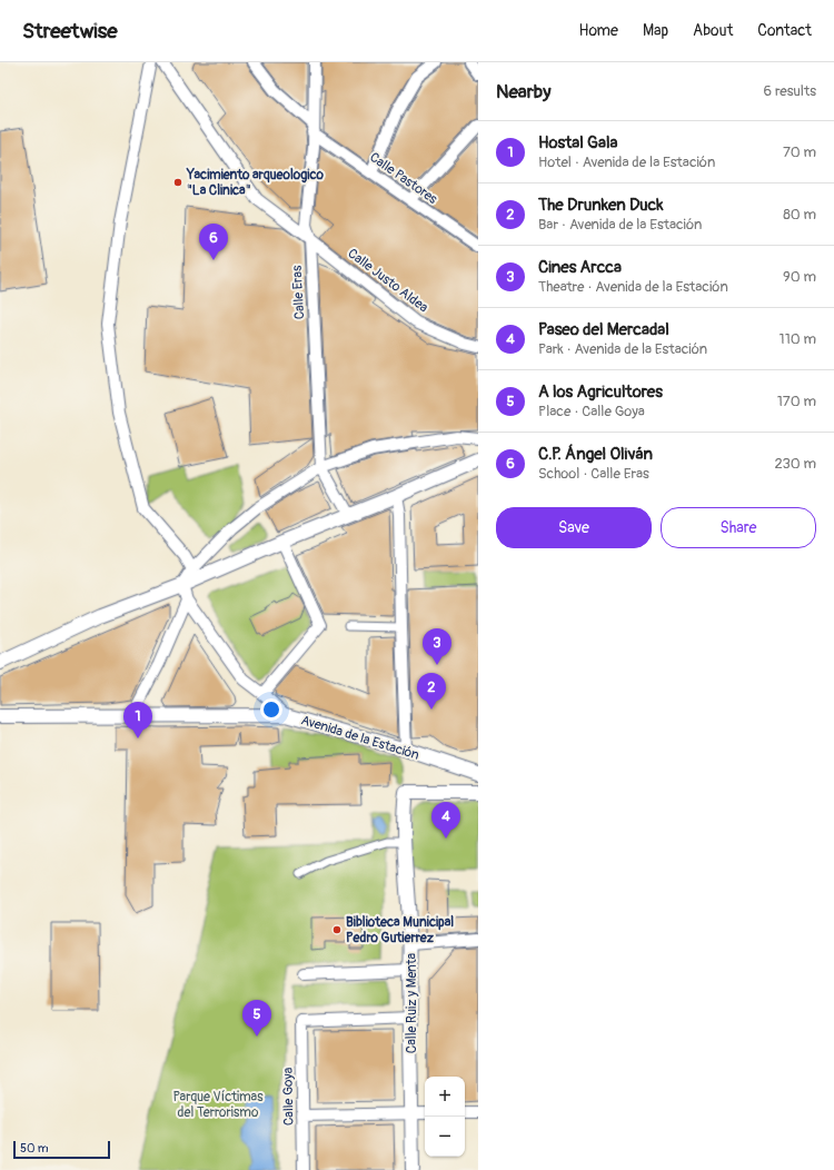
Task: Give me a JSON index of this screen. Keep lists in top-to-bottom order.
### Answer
{
  "streets": {
    "street": [
      "Calle Pastores",
      "Calle Justo Aldea",
      "Calle Eras",
      "Avenida de la Estación",
      "Calle Ruiz y Menta",
      "Calle Goya"
    ]
  },
  "crossings": [
    ["Calle Pastores", "Calle Eras"],
    ["Calle Justo Aldea", "Calle Eras"],
    ["Calle Ruiz y Menta", "Calle Goya"]
  ],
  "parks": ["Parque Víctimas del Terrorismo"],
  "places": ["Yacimiento arqueologico \"La Clinica\"", "Biblioteca Municipal Pedro Gutierrez"],
  "scale_bar": "50 m",
  "page": {
    "header": "Streetwise",
    "nav": [
      "Home",
      "Map",
      "About",
      "Contact"
    ],
    "heading": ["Nearby", "6 results"],
    "list": [
      {
        "mark": "1",
        "name": "Hostal Gala",
        "note": "Hotel · Avenida de la Estación",
        "value": "70 m"
      },
      {
        "mark": "2",
        "name": "The Drunken Duck",
        "note": "Bar · Avenida de la Estación",
        "value": "80 m"
      },
      {
        "mark": "3",
        "name": "Cines Arcca",
        "note": "Theatre · Avenida de la Estación",
        "value": "90 m"
      },
      {
        "mark": "4",
        "name": "Paseo del Mercadal",
        "note": "Park · Avenida de la Estación",
        "value": "110 m"
      },
      {
        "mark": "5",
        "name": "A los Agricultores",
        "note": "Place · Calle Goya",
        "value": "170 m"
      },
      {
        "mark": "6",
        "name": "C.P. Ángel Oliván",
        "note": "School · Calle Eras",
        "value": "230 m"
      }
    ],
    "pins": [
      "6",
      "3",
      "2",
      "1",
      "4",
      "5"
    ],
    "buttons": ["Save", "Share"],
    "map_buttons": ["+", "−"],
    "scale": "50 m"
  }
}
